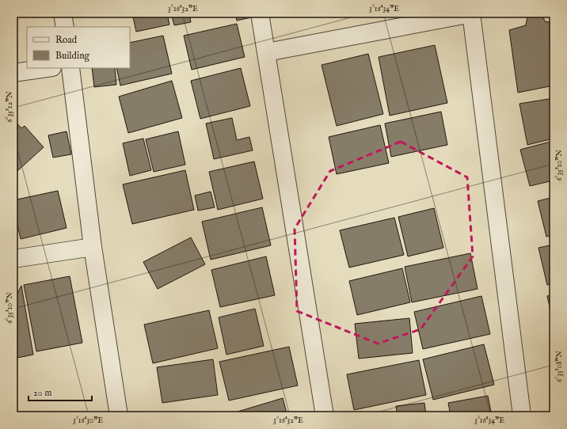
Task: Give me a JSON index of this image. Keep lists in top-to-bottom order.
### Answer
{
  "legend": ["Road", "Building"],
  "scale_bar": "20 m",
  "coordinates": [
    "3°16'32\"E",
    "3°16'34\"E",
    "6°35'12\"N",
    "6°35'10\"N",
    "6°35'08\"N",
    "3°16'30\"E"
  ]
}
